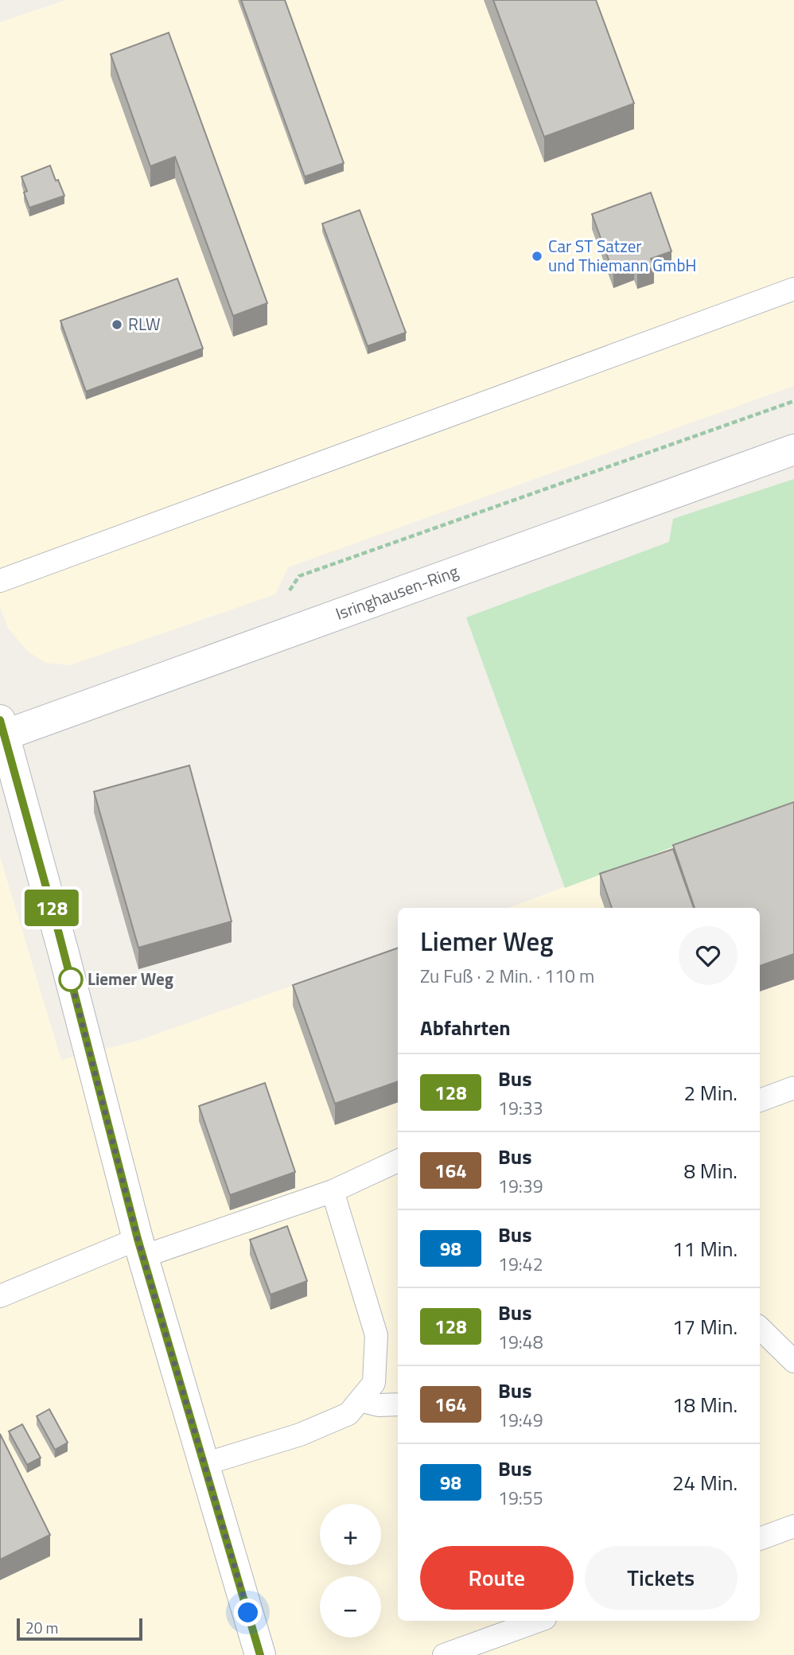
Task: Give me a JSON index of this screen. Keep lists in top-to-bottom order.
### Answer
{
  "streets": {
    "street": ["Isringhausen-Ring"]
  },
  "places": ["Car ST Satzer und Thiemann GmbH", "RLW", "Liemer Weg"],
  "lines": ["bus line 128"],
  "scale_bar": "20 m",
  "page": {
    "on_map": "128",
    "heading": [
      ["Liemer Weg", "Zu Fuß · 2 Min. · 110 m"],
      "Abfahrten"
    ],
    "list": [
      {
        "mark": "128",
        "name": "Bus",
        "note": "19:33",
        "value": "2 Min."
      },
      {
        "mark": "164",
        "name": "Bus",
        "note": "19:39",
        "value": "8 Min."
      },
      {
        "mark": "98",
        "name": "Bus",
        "note": "19:42",
        "value": "11 Min."
      },
      {
        "mark": "128",
        "name": "Bus",
        "note": "19:48",
        "value": "17 Min."
      },
      {
        "mark": "164",
        "name": "Bus",
        "note": "19:49",
        "value": "18 Min."
      },
      {
        "mark": "98",
        "name": "Bus",
        "note": "19:55",
        "value": "24 Min."
      }
    ],
    "map_buttons": ["+", "−"],
    "buttons": ["Route", "Tickets"],
    "scale": "20 m"
  }
}
